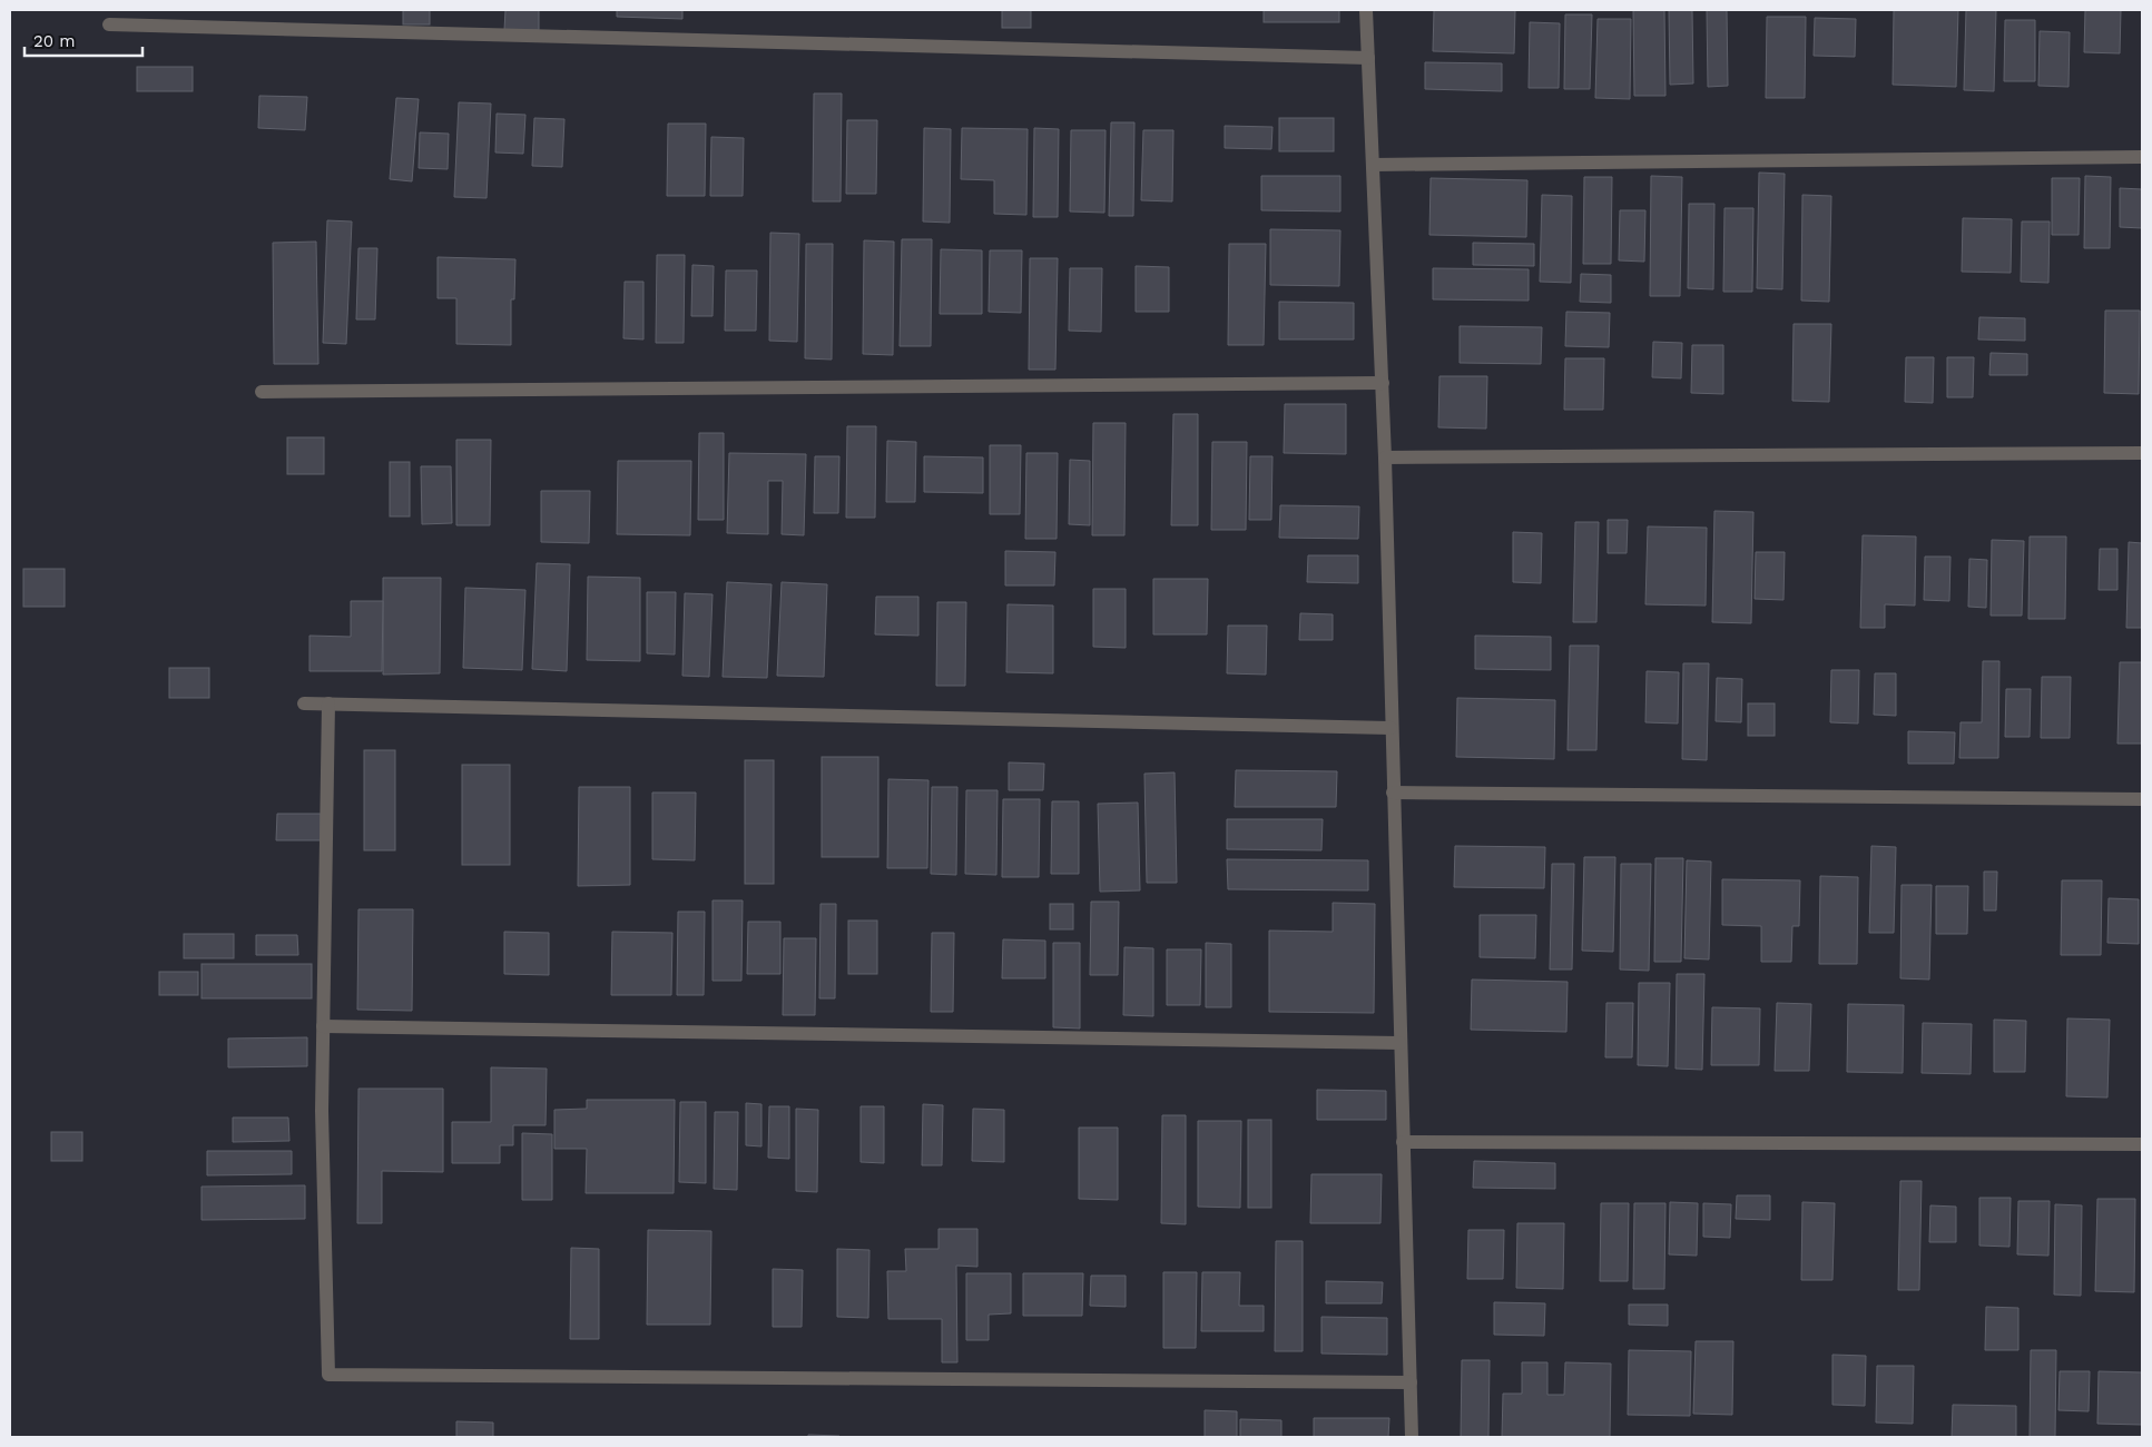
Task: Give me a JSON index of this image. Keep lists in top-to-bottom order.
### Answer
{
  "scale_bar": "20 m"
}
